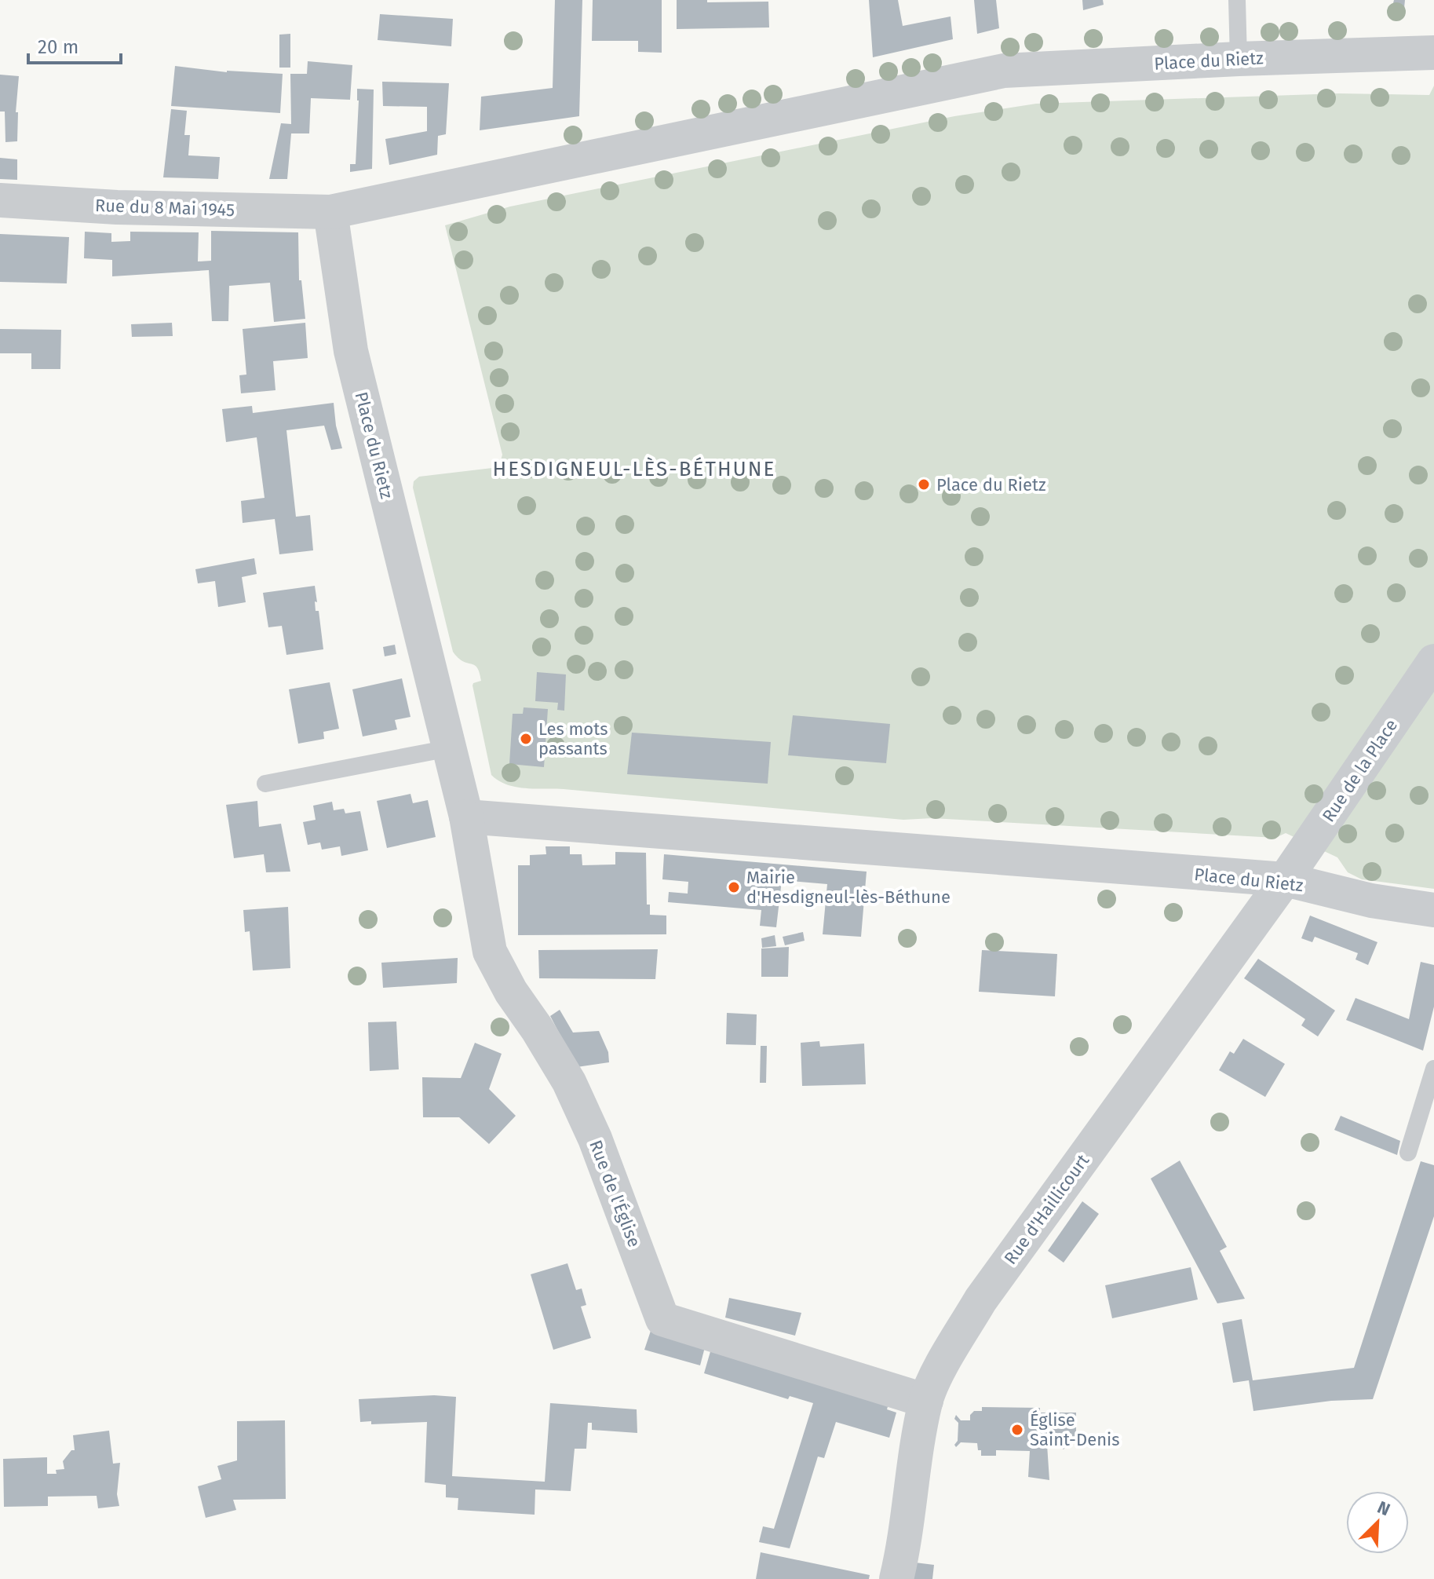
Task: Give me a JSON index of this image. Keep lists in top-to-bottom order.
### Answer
{
  "streets": {
    "street": [
      "Place du Rietz",
      "Rue du 8 Mai 1945",
      "Rue de la Place",
      "Rue de l'Église",
      "Rue d'Haillicourt"
    ]
  },
  "crossings": [
    ["Place du Rietz", "Rue du 8 Mai 1945"],
    ["Place du Rietz", "Rue de la Place"],
    ["Place du Rietz", "Rue de l'Église"],
    ["Place du Rietz", "Rue d'Haillicourt"],
    ["Rue de la Place", "Rue d'Haillicourt"],
    ["Rue de l'Église", "Rue d'Haillicourt"]
  ],
  "districts": ["HESDIGNEUL-LÈS-BÉTHUNE"],
  "places": [
    "Place du Rietz",
    "Les mots passants",
    "Mairie d'Hesdigneul-lès-Béthune",
    "Église Saint-Denis"
  ],
  "scale_bar": "20 m",
  "north": "top right"
}
